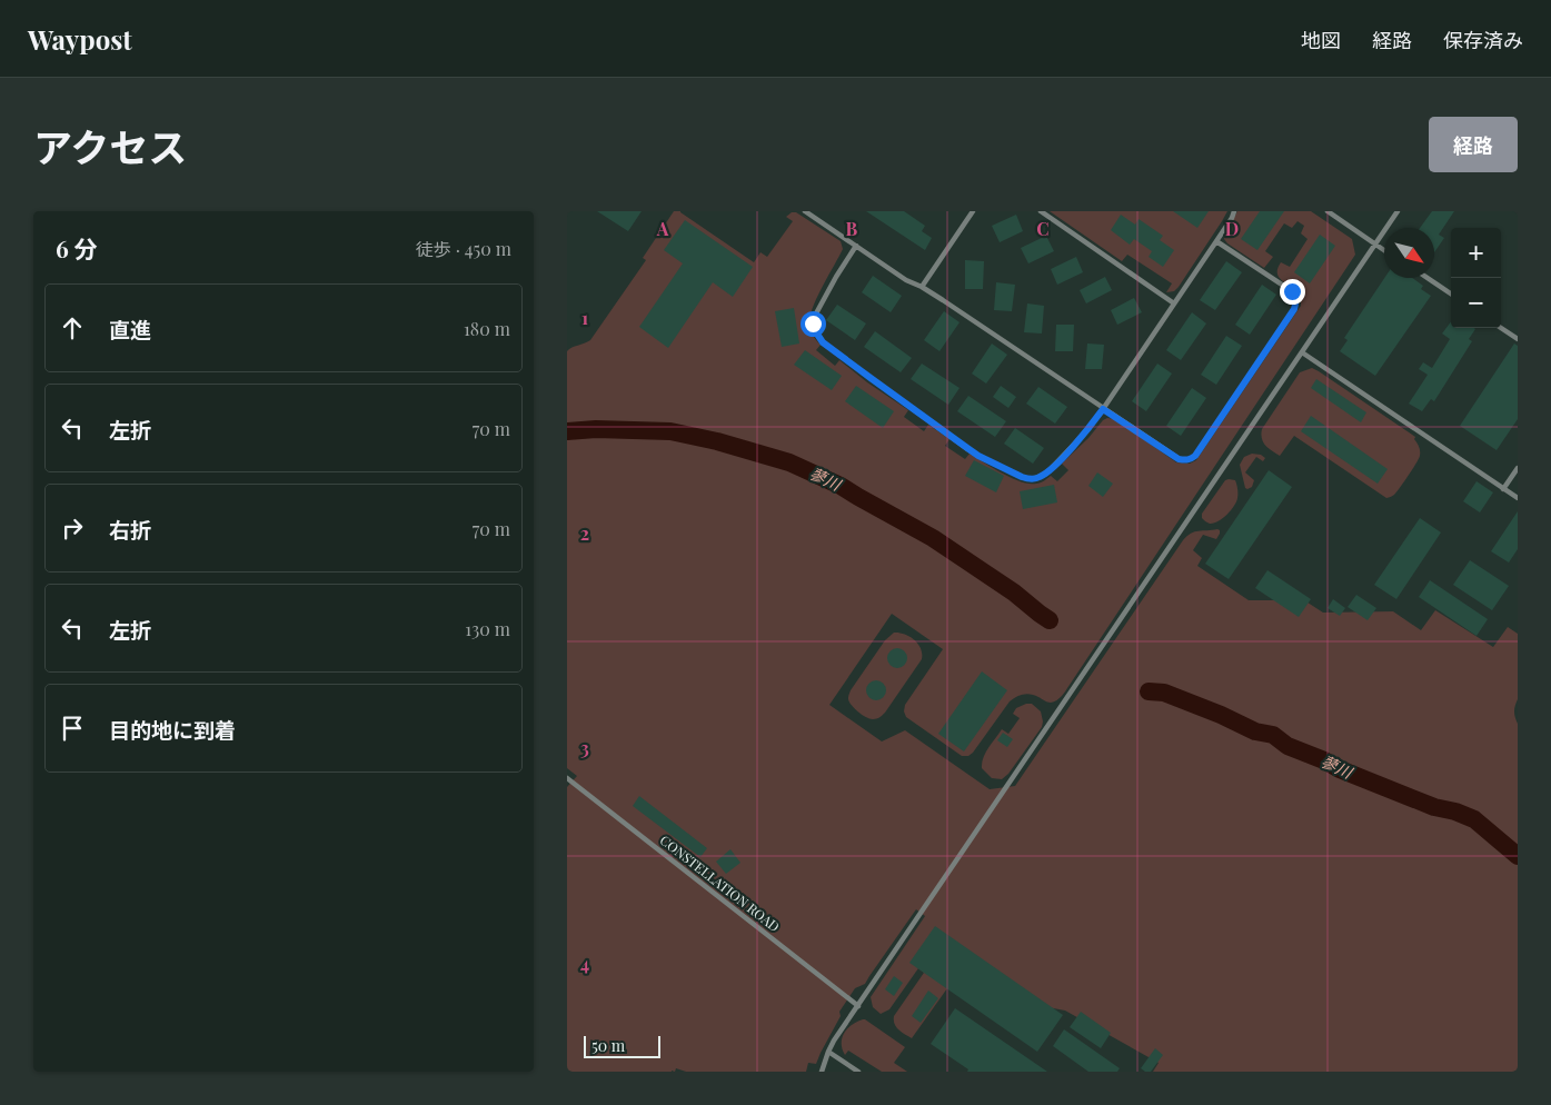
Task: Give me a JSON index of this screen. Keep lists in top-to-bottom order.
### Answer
{
  "streets": {
    "lane": ["CONSTELLATION ROAD"]
  },
  "water": ["蓼川"],
  "scale_bar": "50 m",
  "north": "bottom right",
  "page": {
    "header": "Waypost",
    "nav": ["地図", "経路", "保存済み"],
    "title": "アクセス",
    "buttons": "経路",
    "heading": ["6 分", "徒歩 · 450 m"],
    "map_buttons": ["+", "−"],
    "list": [
      ["直進", "180 m"],
      ["左折", "70 m"],
      ["右折", "70 m"],
      ["左折", "130 m"],
      "目的地に到着"
    ],
    "scale": "50 m"
  },
  "grid": {
    "columns": [
      "A",
      "B",
      "C",
      "D"
    ],
    "rows": [
      "1",
      "2",
      "3",
      "4"
    ]
  }
}
